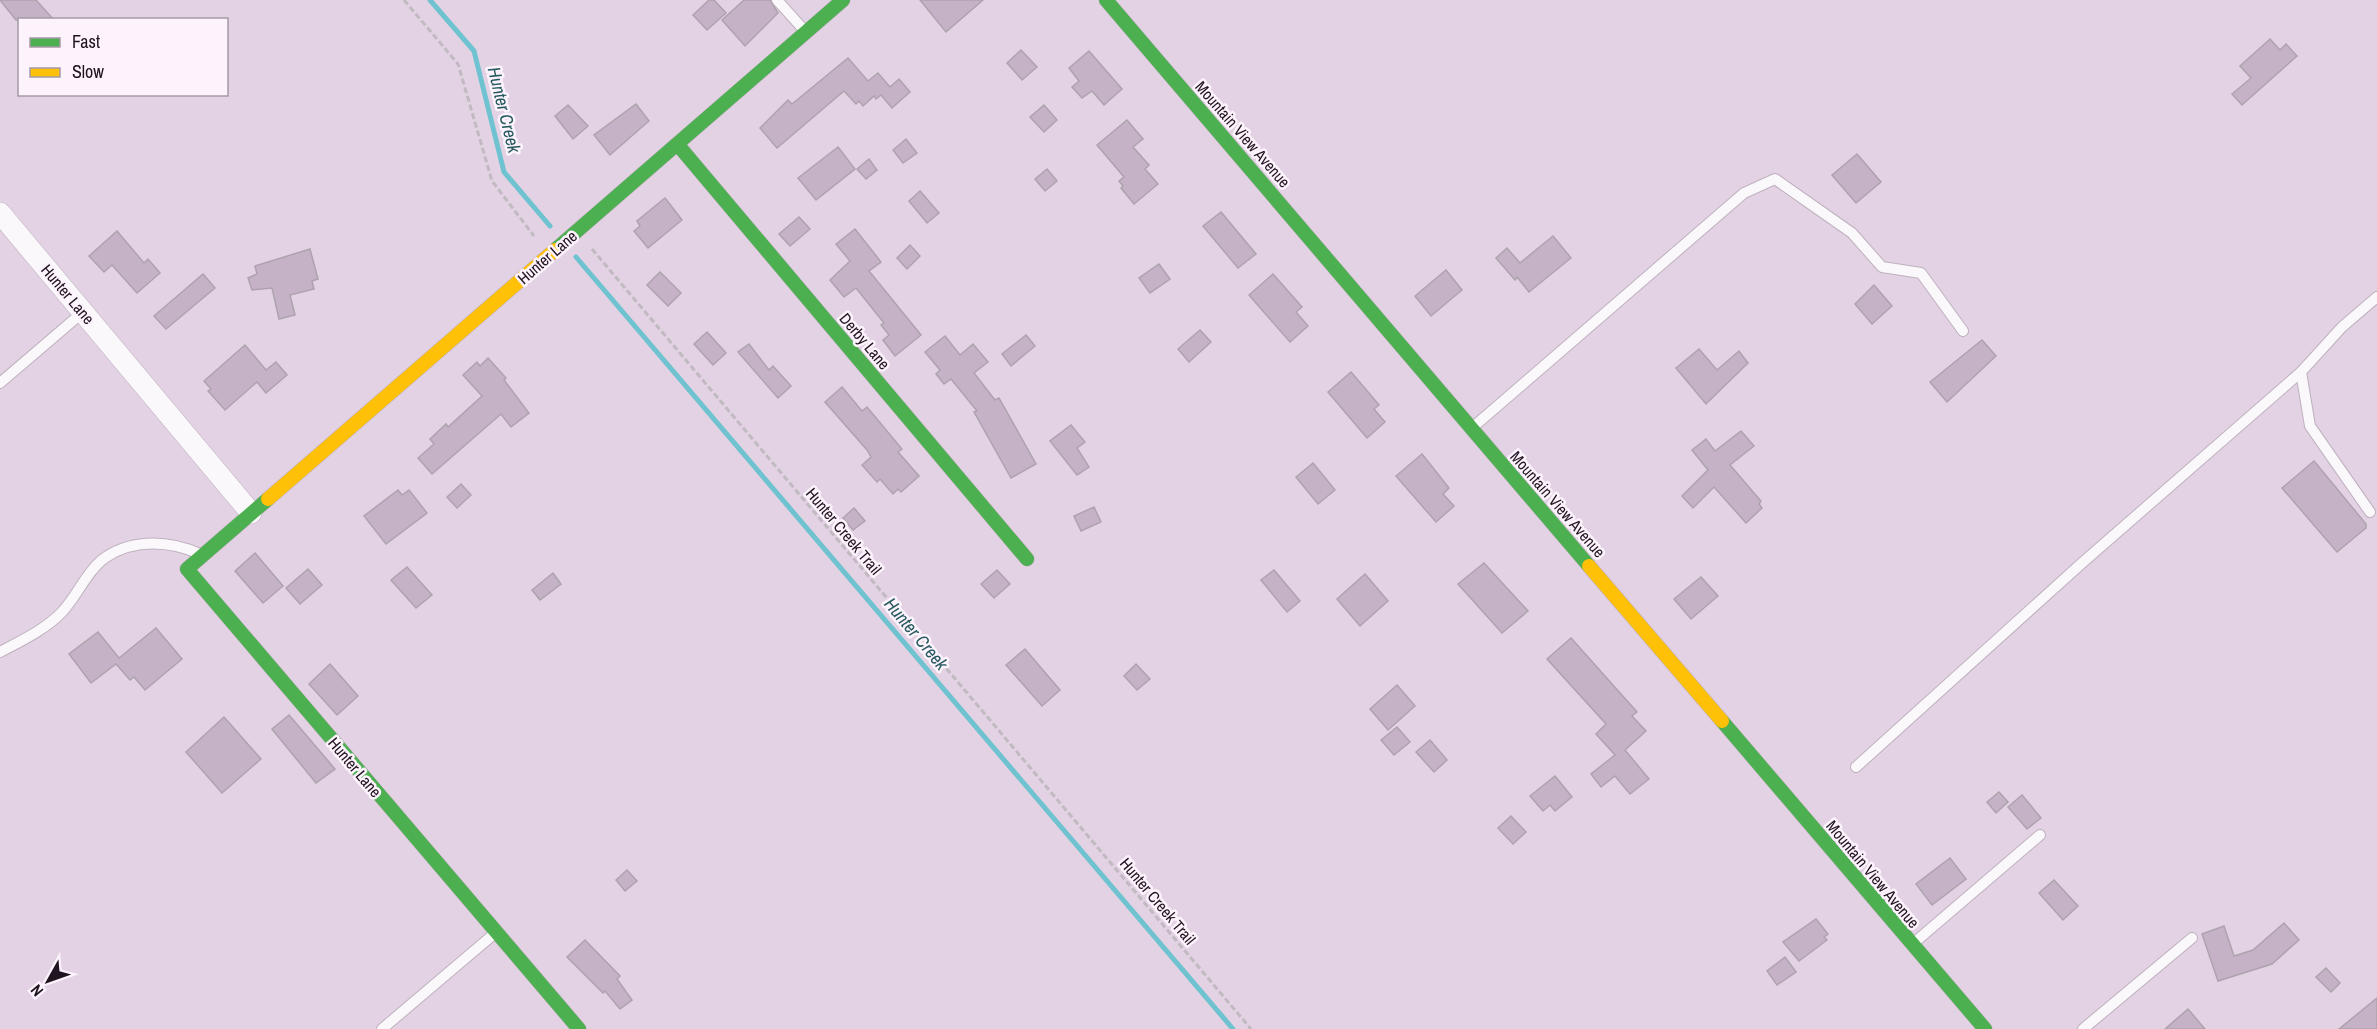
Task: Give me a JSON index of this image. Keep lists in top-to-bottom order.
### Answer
{
  "streets": {
    "street": ["Mountain View Avenue", "Hunter Lane", "Derby Lane"],
    "path": ["Hunter Creek Trail"]
  },
  "crossings": [
    ["Hunter Lane", "Derby Lane"],
    ["Hunter Lane", "Hunter Creek Trail"]
  ],
  "water": ["Hunter Creek"],
  "legend": ["Fast", "Slow"],
  "north": "bottom left"
}
